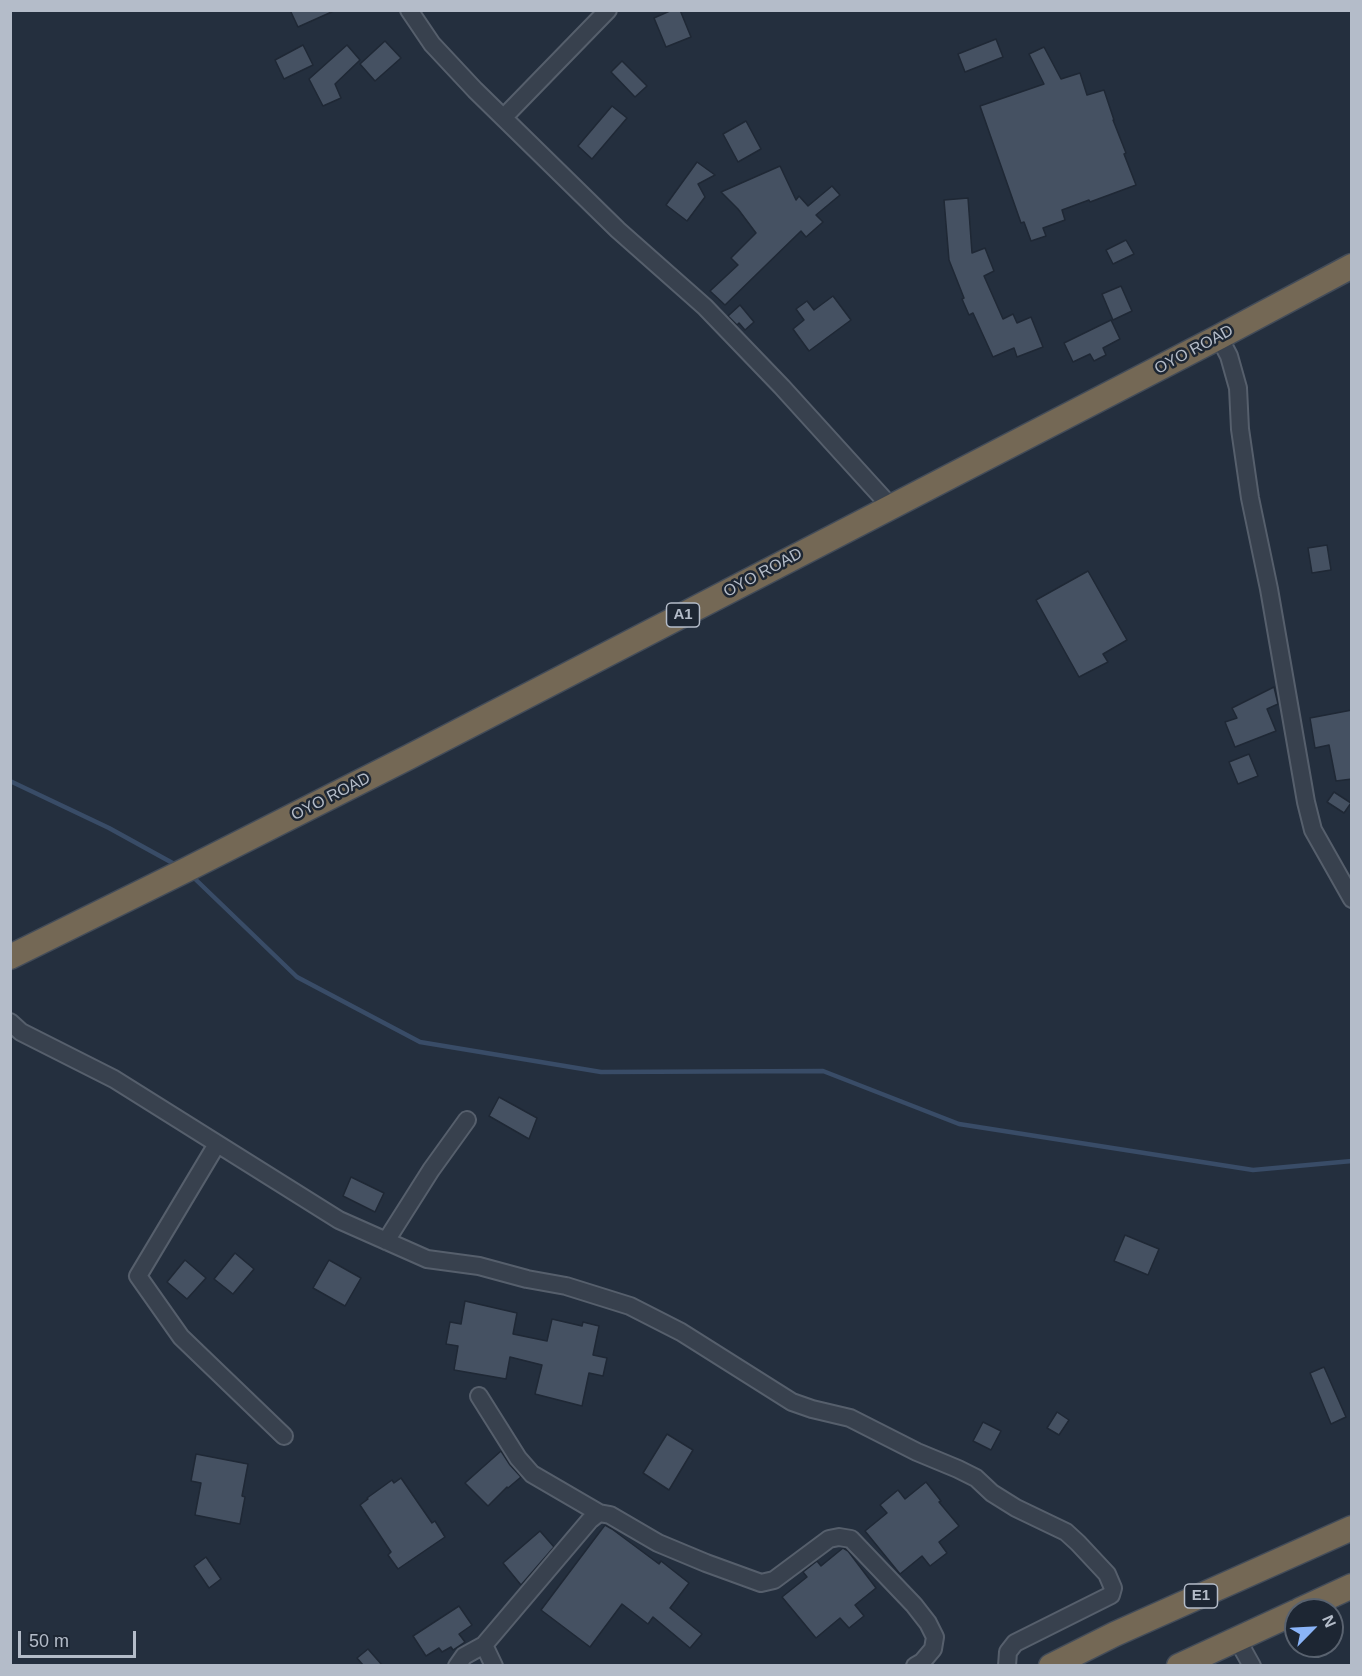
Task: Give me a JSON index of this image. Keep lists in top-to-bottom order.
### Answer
{
  "streets": {
    "highway": ["OYO ROAD", "A1", "E1"]
  },
  "scale_bar": "50 m",
  "north": "top right"
}
